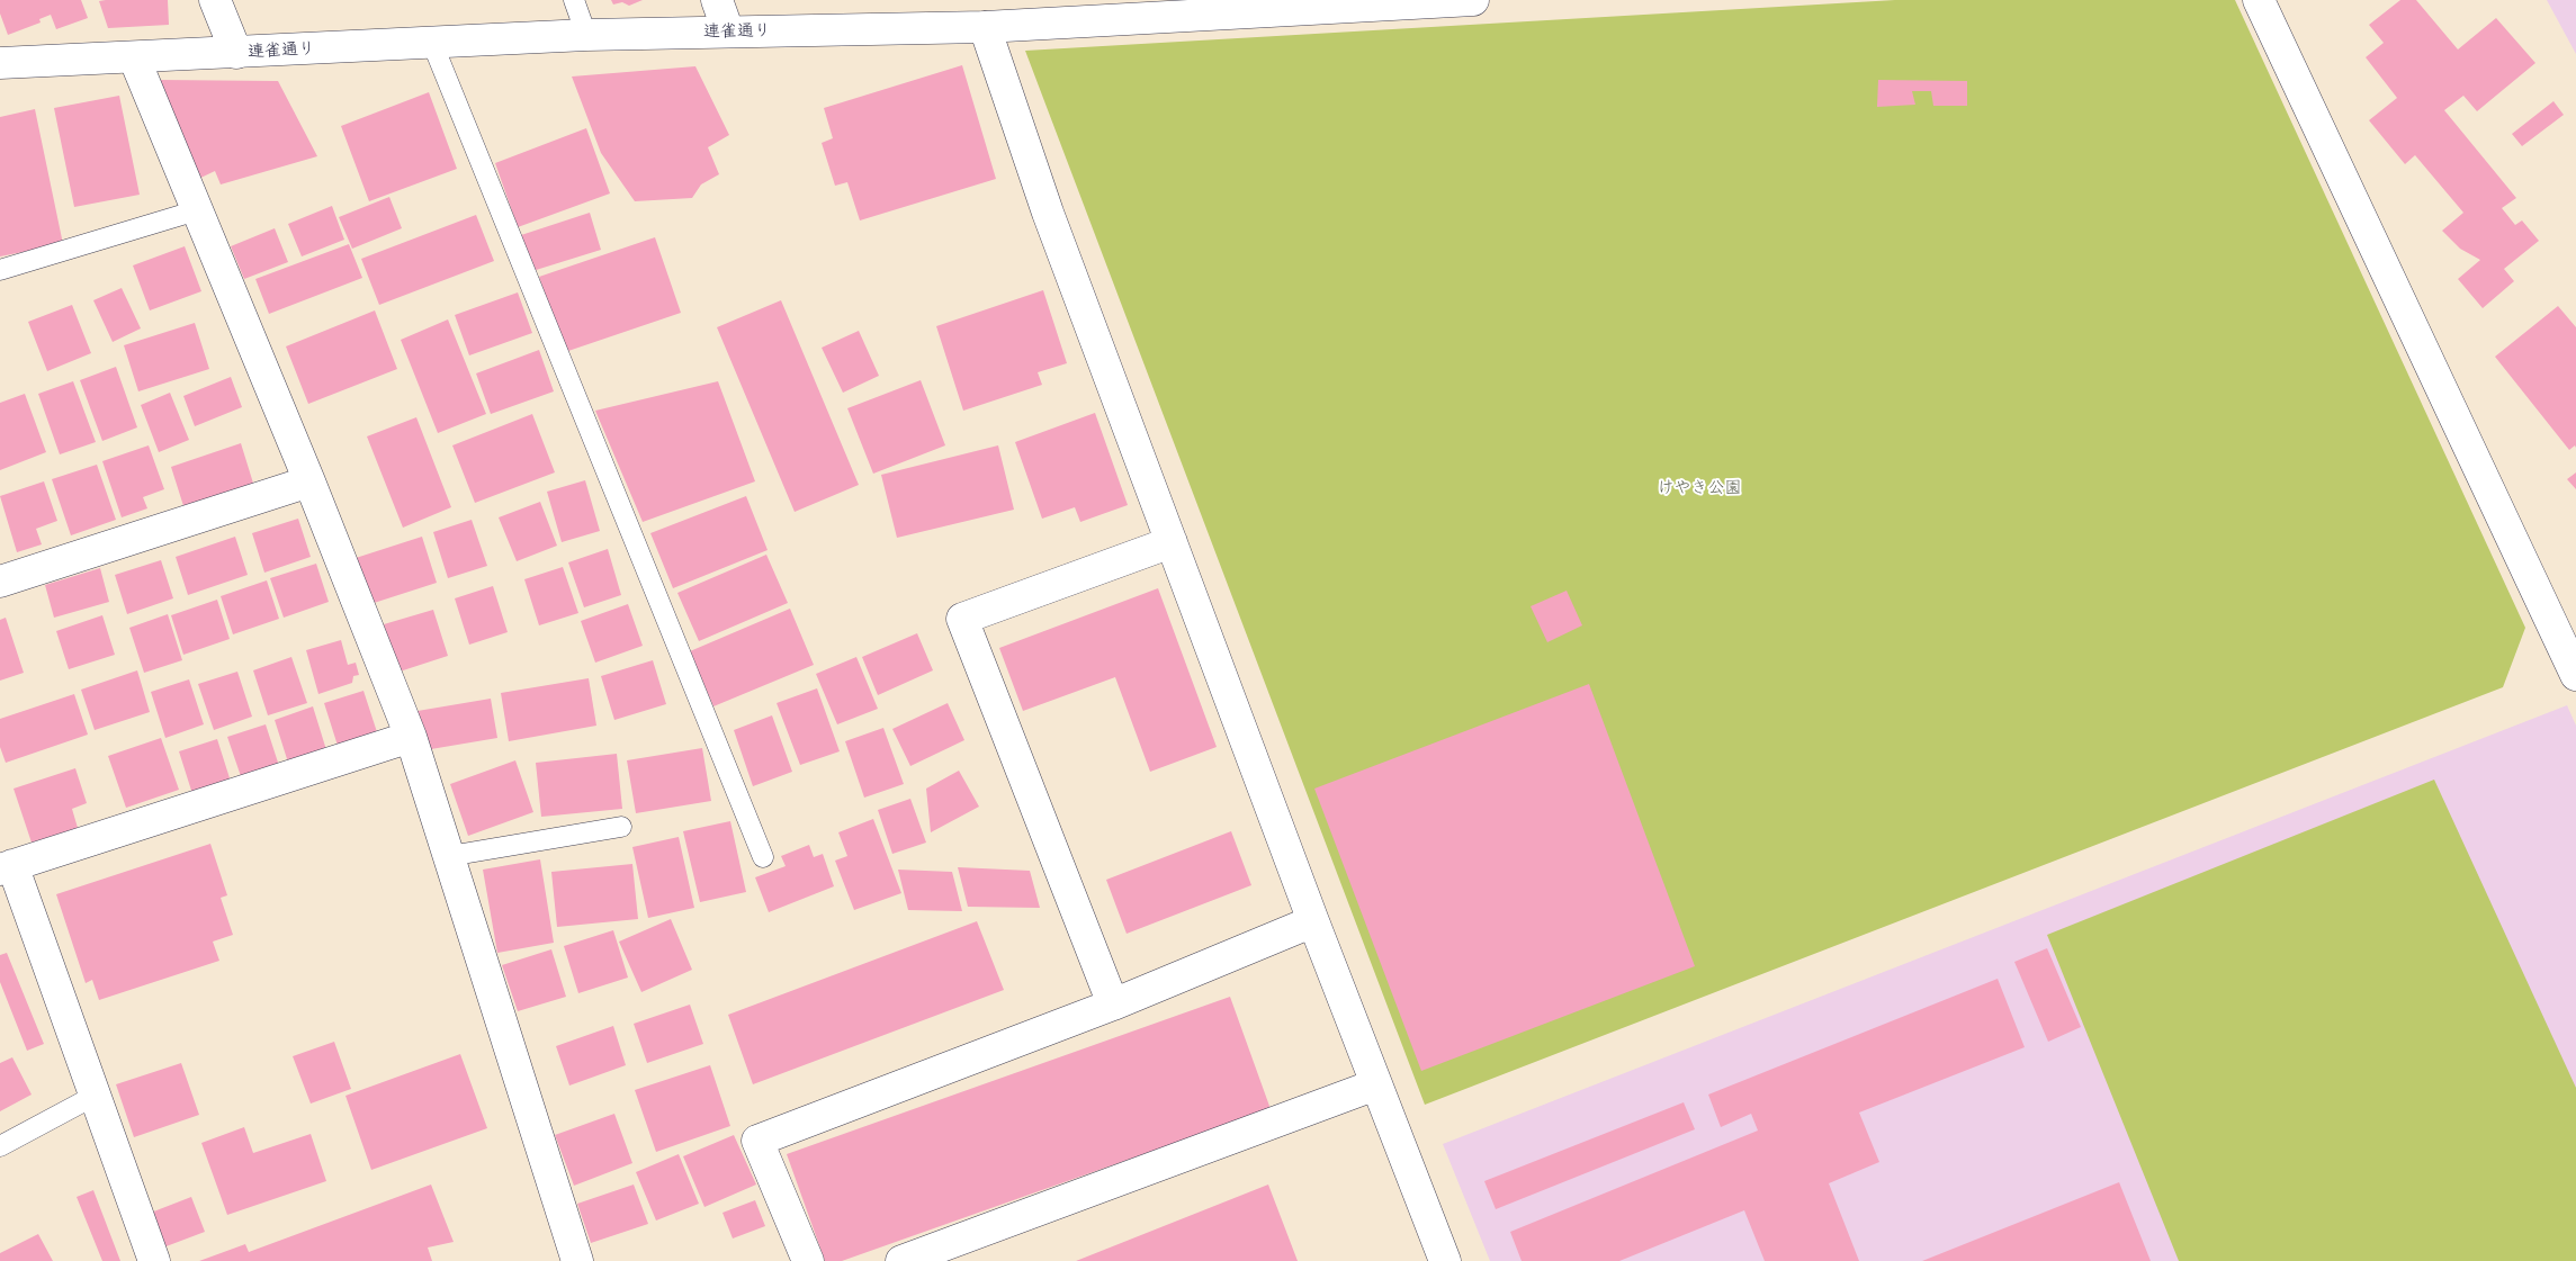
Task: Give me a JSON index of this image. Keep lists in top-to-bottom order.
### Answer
{
  "streets": {
    "street": ["連雀通り"]
  },
  "parks": ["けやき公園"]
}
